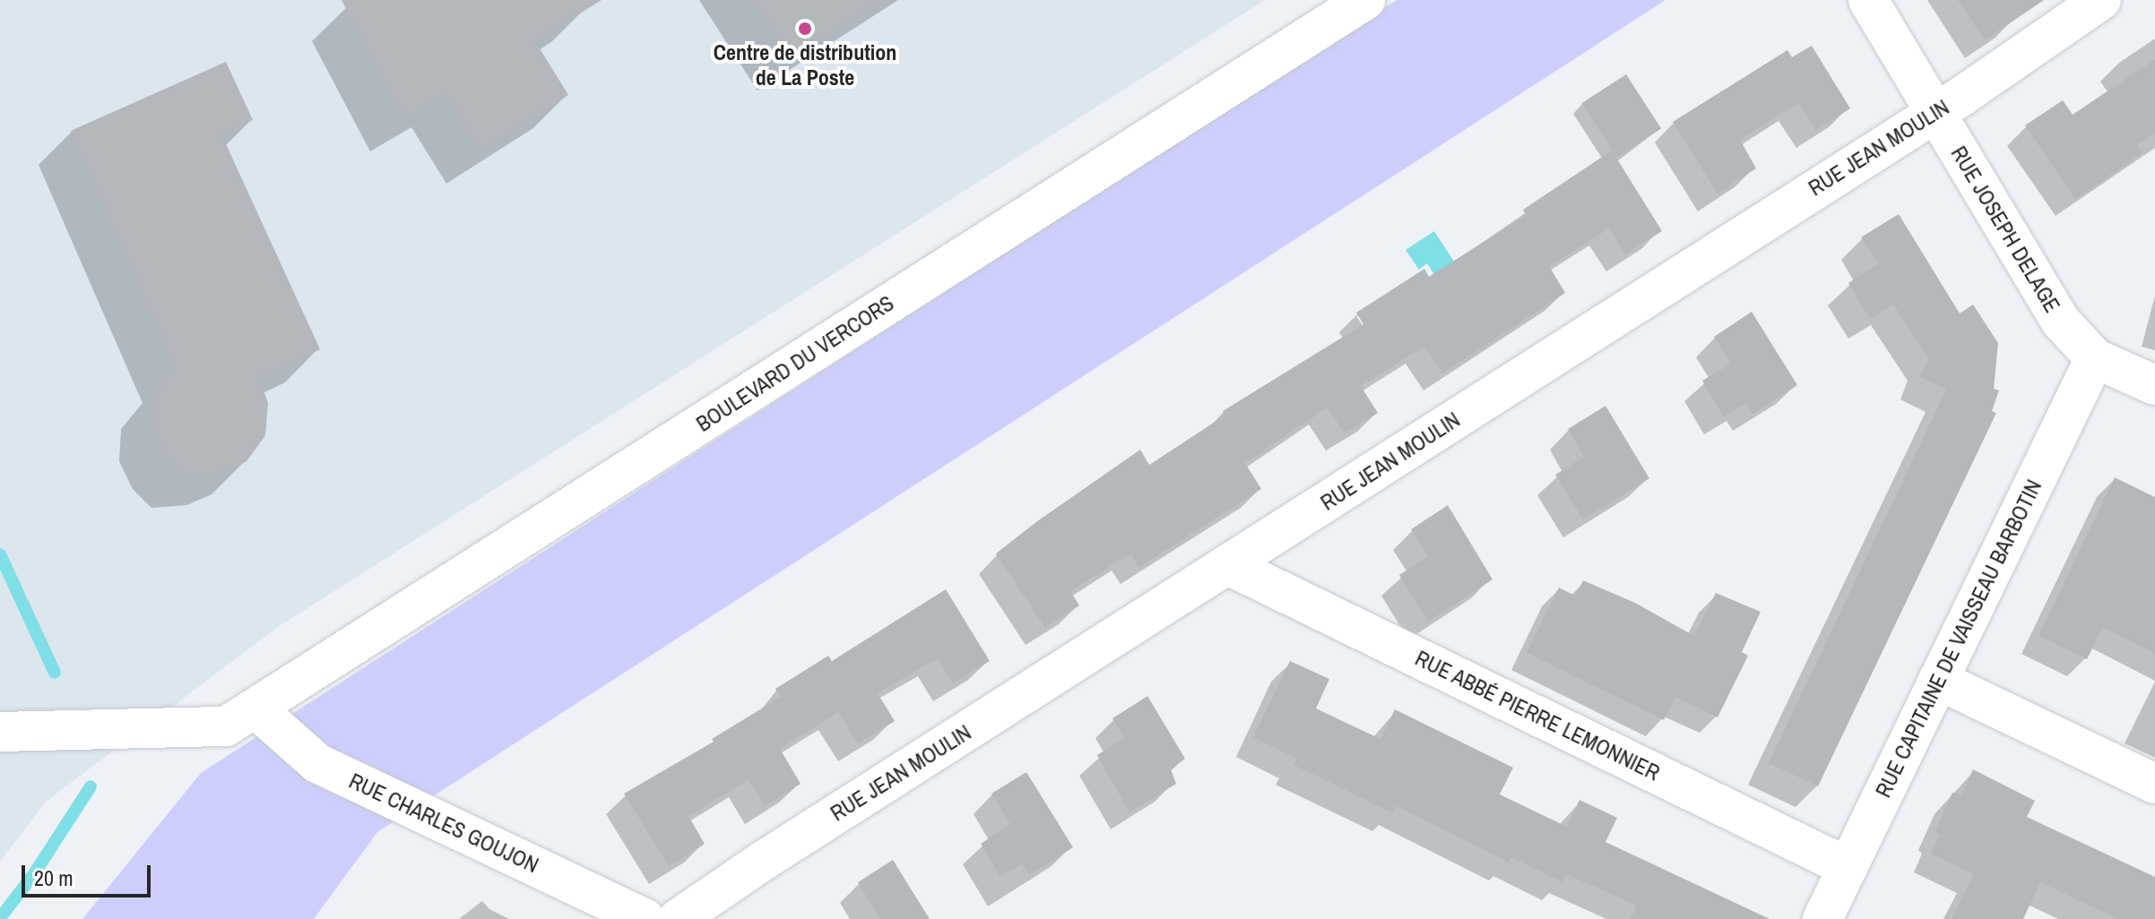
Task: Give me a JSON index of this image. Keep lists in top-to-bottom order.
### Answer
{
  "streets": {
    "street": [
      "RUE JEAN MOULIN",
      "RUE JOSEPH DELAGE",
      "BOULEVARD DU VERCORS",
      "RUE CAPITAINE DE VAISSEAU BARBOTIN",
      "RUE ABBÉ PIERRE LEMONNIER",
      "RUE CHARLES GOUJON"
    ]
  },
  "crossings": [
    ["RUE JEAN MOULIN", "RUE JOSEPH DELAGE"],
    ["RUE JEAN MOULIN", "RUE ABBÉ PIERRE LEMONNIER"],
    ["RUE JOSEPH DELAGE", "RUE CAPITAINE DE VAISSEAU BARBOTIN"],
    ["BOULEVARD DU VERCORS", "RUE CHARLES GOUJON"],
    ["RUE CAPITAINE DE VAISSEAU BARBOTIN", "RUE ABBÉ PIERRE LEMONNIER"]
  ],
  "places": ["Centre de distribution de La Poste"],
  "scale_bar": "20 m"
}
